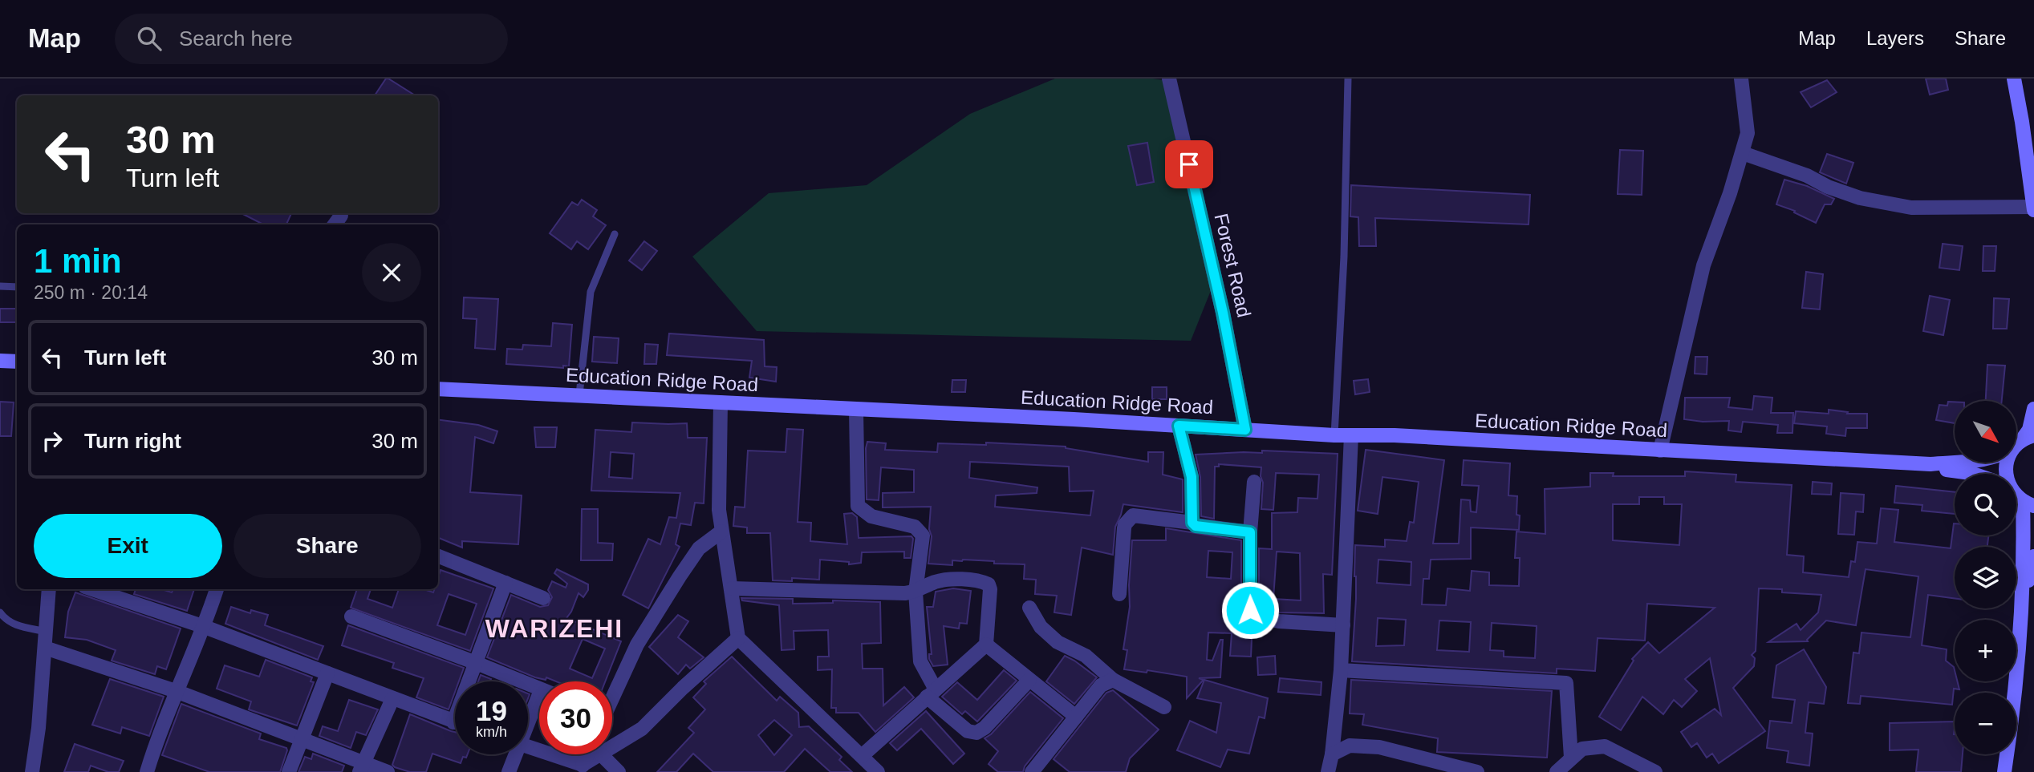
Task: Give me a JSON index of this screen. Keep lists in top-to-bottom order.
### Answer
{
  "streets": {
    "street": ["Forest Road", "Education Ridge Road"]
  },
  "crossings": [
    ["Forest Road", "Education Ridge Road"]
  ],
  "districts": ["WARIZEHI"],
  "north": "bottom right",
  "page": {
    "header": "Map",
    "search": "Search here",
    "nav": ["Map", "Layers", "Share"],
    "turn": ["30 m", "Turn left"],
    "heading": ["1 min", "250 m · 20:14"],
    "list": [
      {
        "name": "Turn left",
        "value": "30 m"
      },
      {
        "name": "Turn right",
        "value": "30 m"
      }
    ],
    "map_buttons": ["+", "−"],
    "buttons": ["Exit", "Share"],
    "speed": "19 km/h",
    "limit": "30"
  }
}
